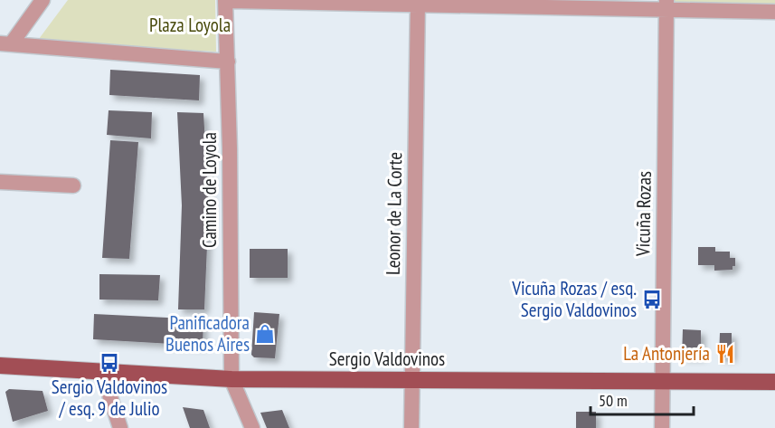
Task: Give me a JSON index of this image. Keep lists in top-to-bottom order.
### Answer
{
  "streets": {
    "main road": ["Sergio Valdovinos"],
    "street": ["Camino de Loyola", "Leonor de La Corte", "Vicuña Rozas"]
  },
  "crossings": [
    ["Camino de Loyola", "Sergio Valdovinos"],
    ["Leonor de La Corte", "Sergio Valdovinos"],
    ["Vicuña Rozas", "Sergio Valdovinos"]
  ],
  "parks": ["Plaza Loyola"],
  "places": {
    "bus stop": ["Vicuña Rozas / esq. Sergio Valdovinos", "Sergio Valdovinos / esq. 9 de Julio"],
    "shop": ["Panificadora Buenos Aires"],
    "restaurant": ["La Antonjería"]
  },
  "scale_bar": "50 m"
}
